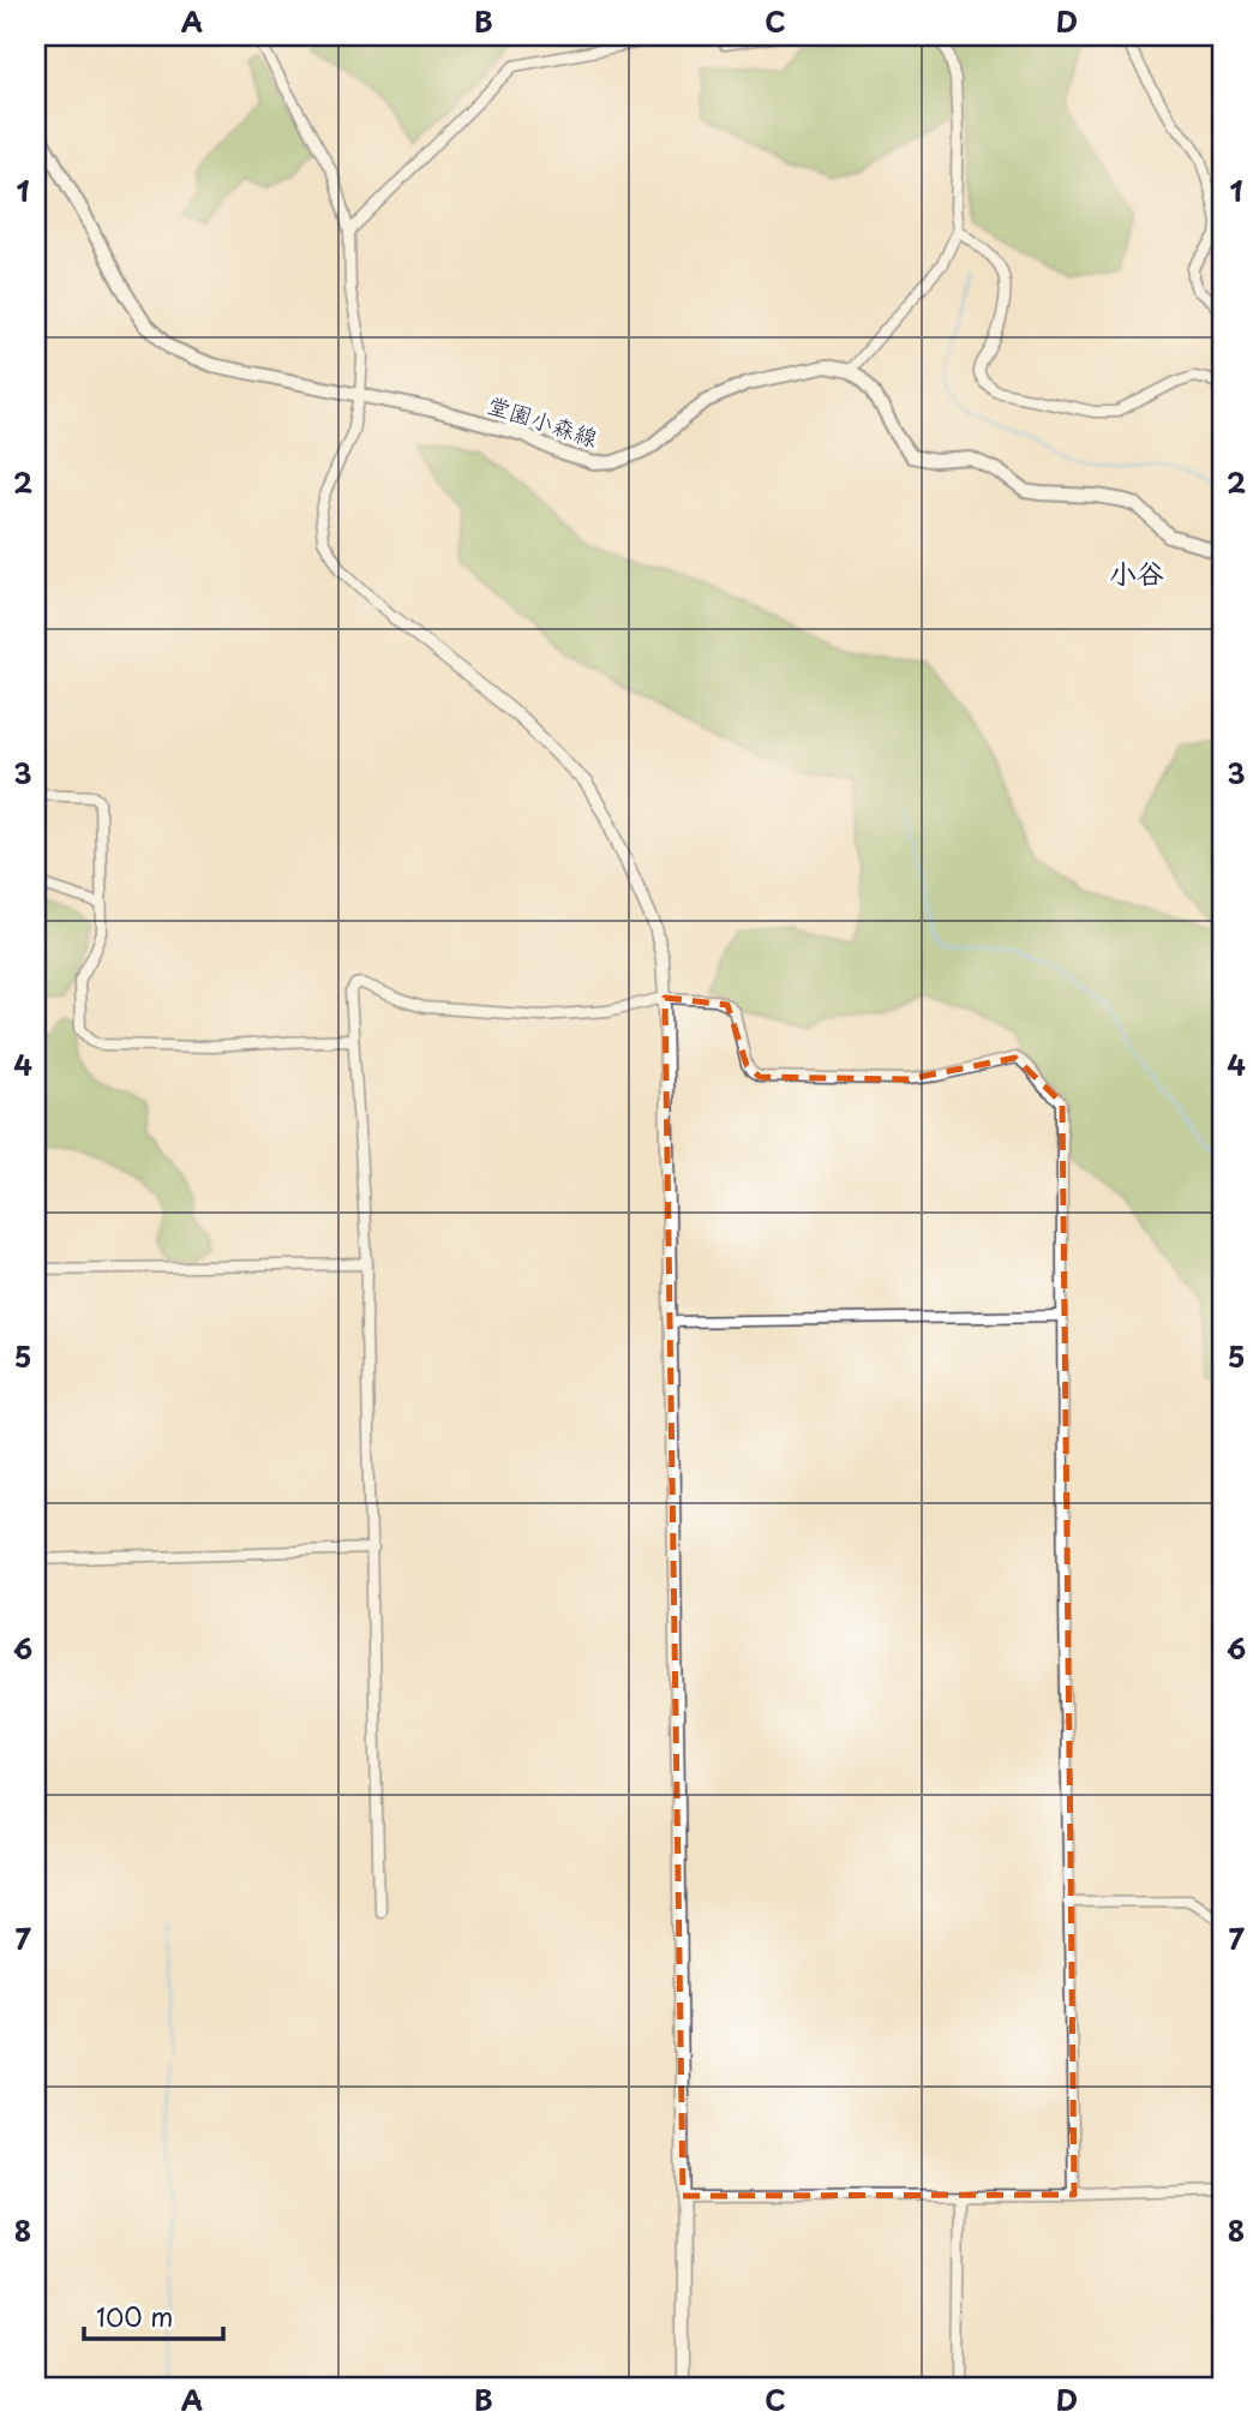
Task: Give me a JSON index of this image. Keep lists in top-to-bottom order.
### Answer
{
  "streets": {
    "main road": ["堂園小森線"]
  },
  "districts": ["小谷"],
  "scale_bar": "100 m",
  "grid": {
    "columns": [
      "A",
      "B",
      "C",
      "D"
    ],
    "rows": [
      "1",
      "2",
      "3",
      "4",
      "5",
      "6",
      "7",
      "8"
    ]
  }
}
